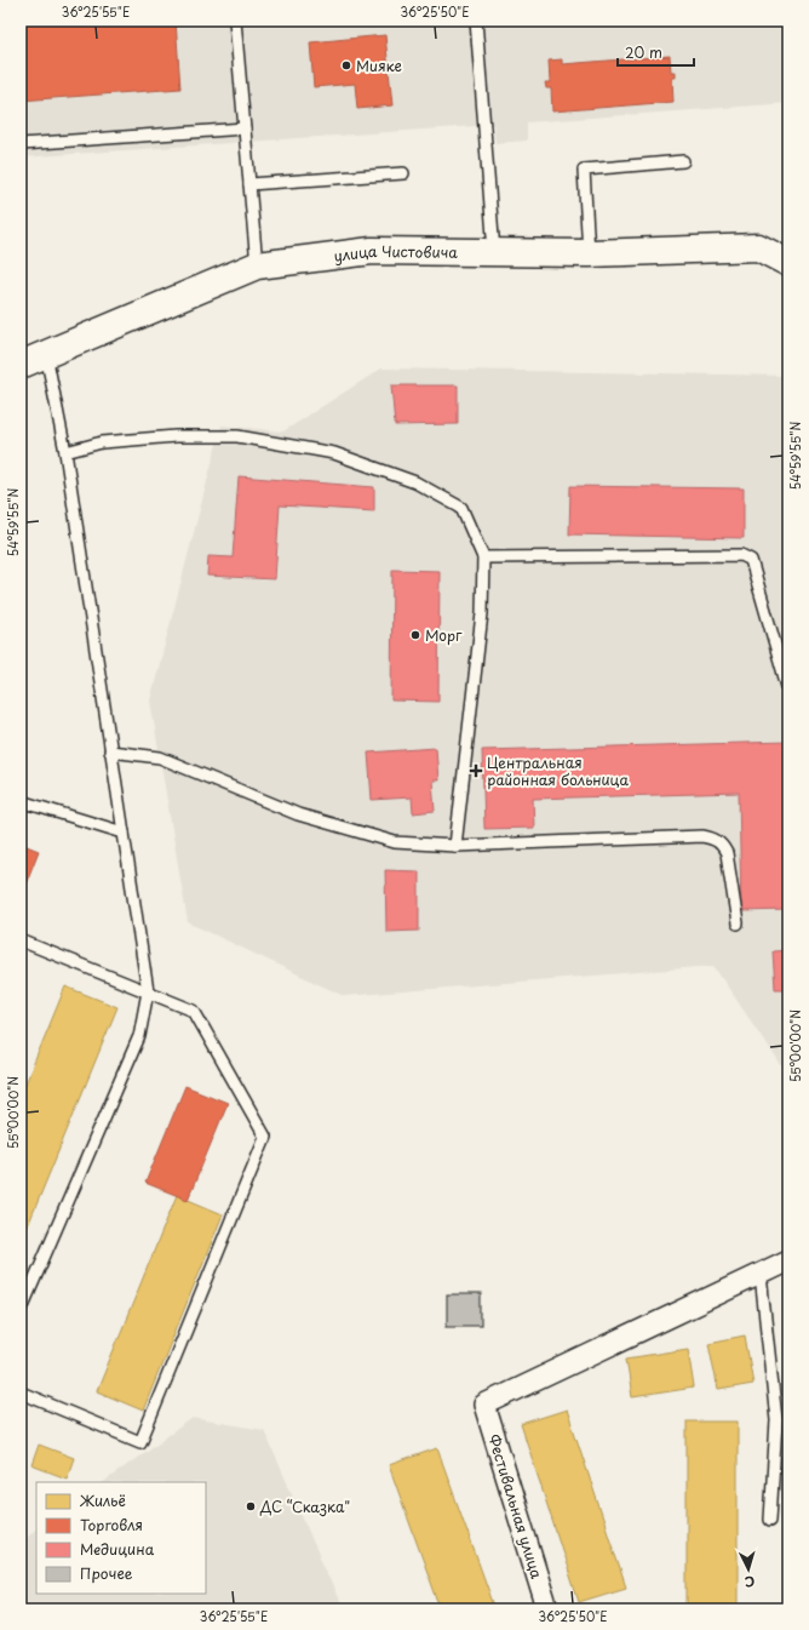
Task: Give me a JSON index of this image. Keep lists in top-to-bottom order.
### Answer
{
  "streets": {
    "street": ["улица Чистовича", "Фестивальная улица"]
  },
  "places": {
    "other": ["Мияке", "Морг", "ДС “Сказка\""],
    "health": ["Центральная районная больница"]
  },
  "legend": [
    "Жильё",
    "Торговля",
    "Медицина",
    "Прочее"
  ],
  "scale_bar": "20 m",
  "north": "bottom",
  "coordinates": [
    "36°25'55\"E",
    "36°25'50\"E",
    "54°59'55\"N",
    "55°00'00\"N"
  ]
}
